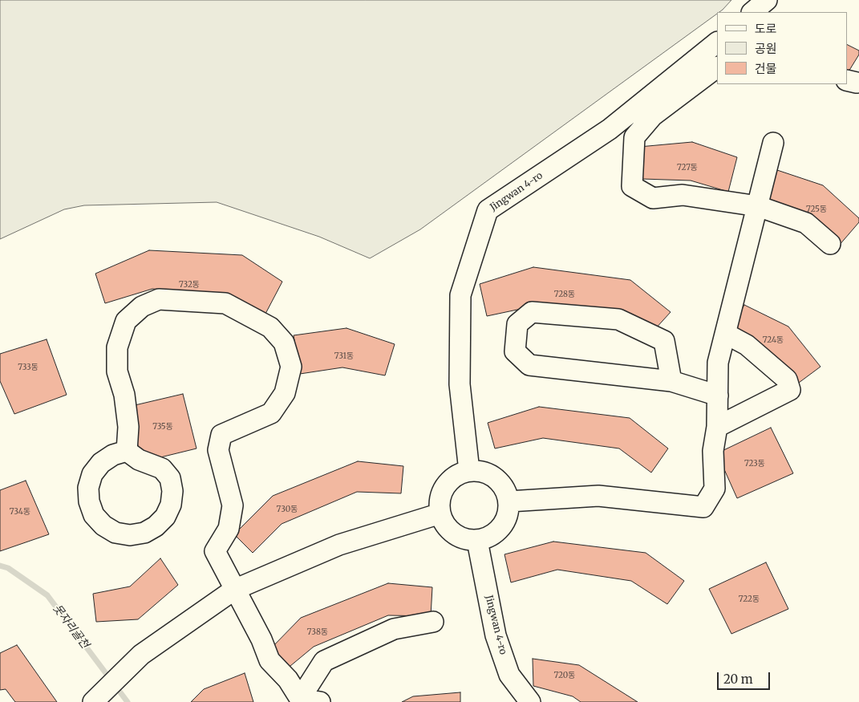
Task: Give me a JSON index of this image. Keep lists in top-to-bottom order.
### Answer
{
  "streets": {
    "street": ["Jingwan 4-ro"]
  },
  "water": ["못자리골천"],
  "house_numbers": [
    "727동",
    "725동",
    "732동",
    "728동",
    "724동",
    "731동",
    "733동",
    "735동",
    "723동",
    "730동",
    "734동",
    "722동",
    "738동",
    "720동"
  ],
  "legend": ["도로", "공원", "건물"],
  "scale_bar": "20 m"
}
